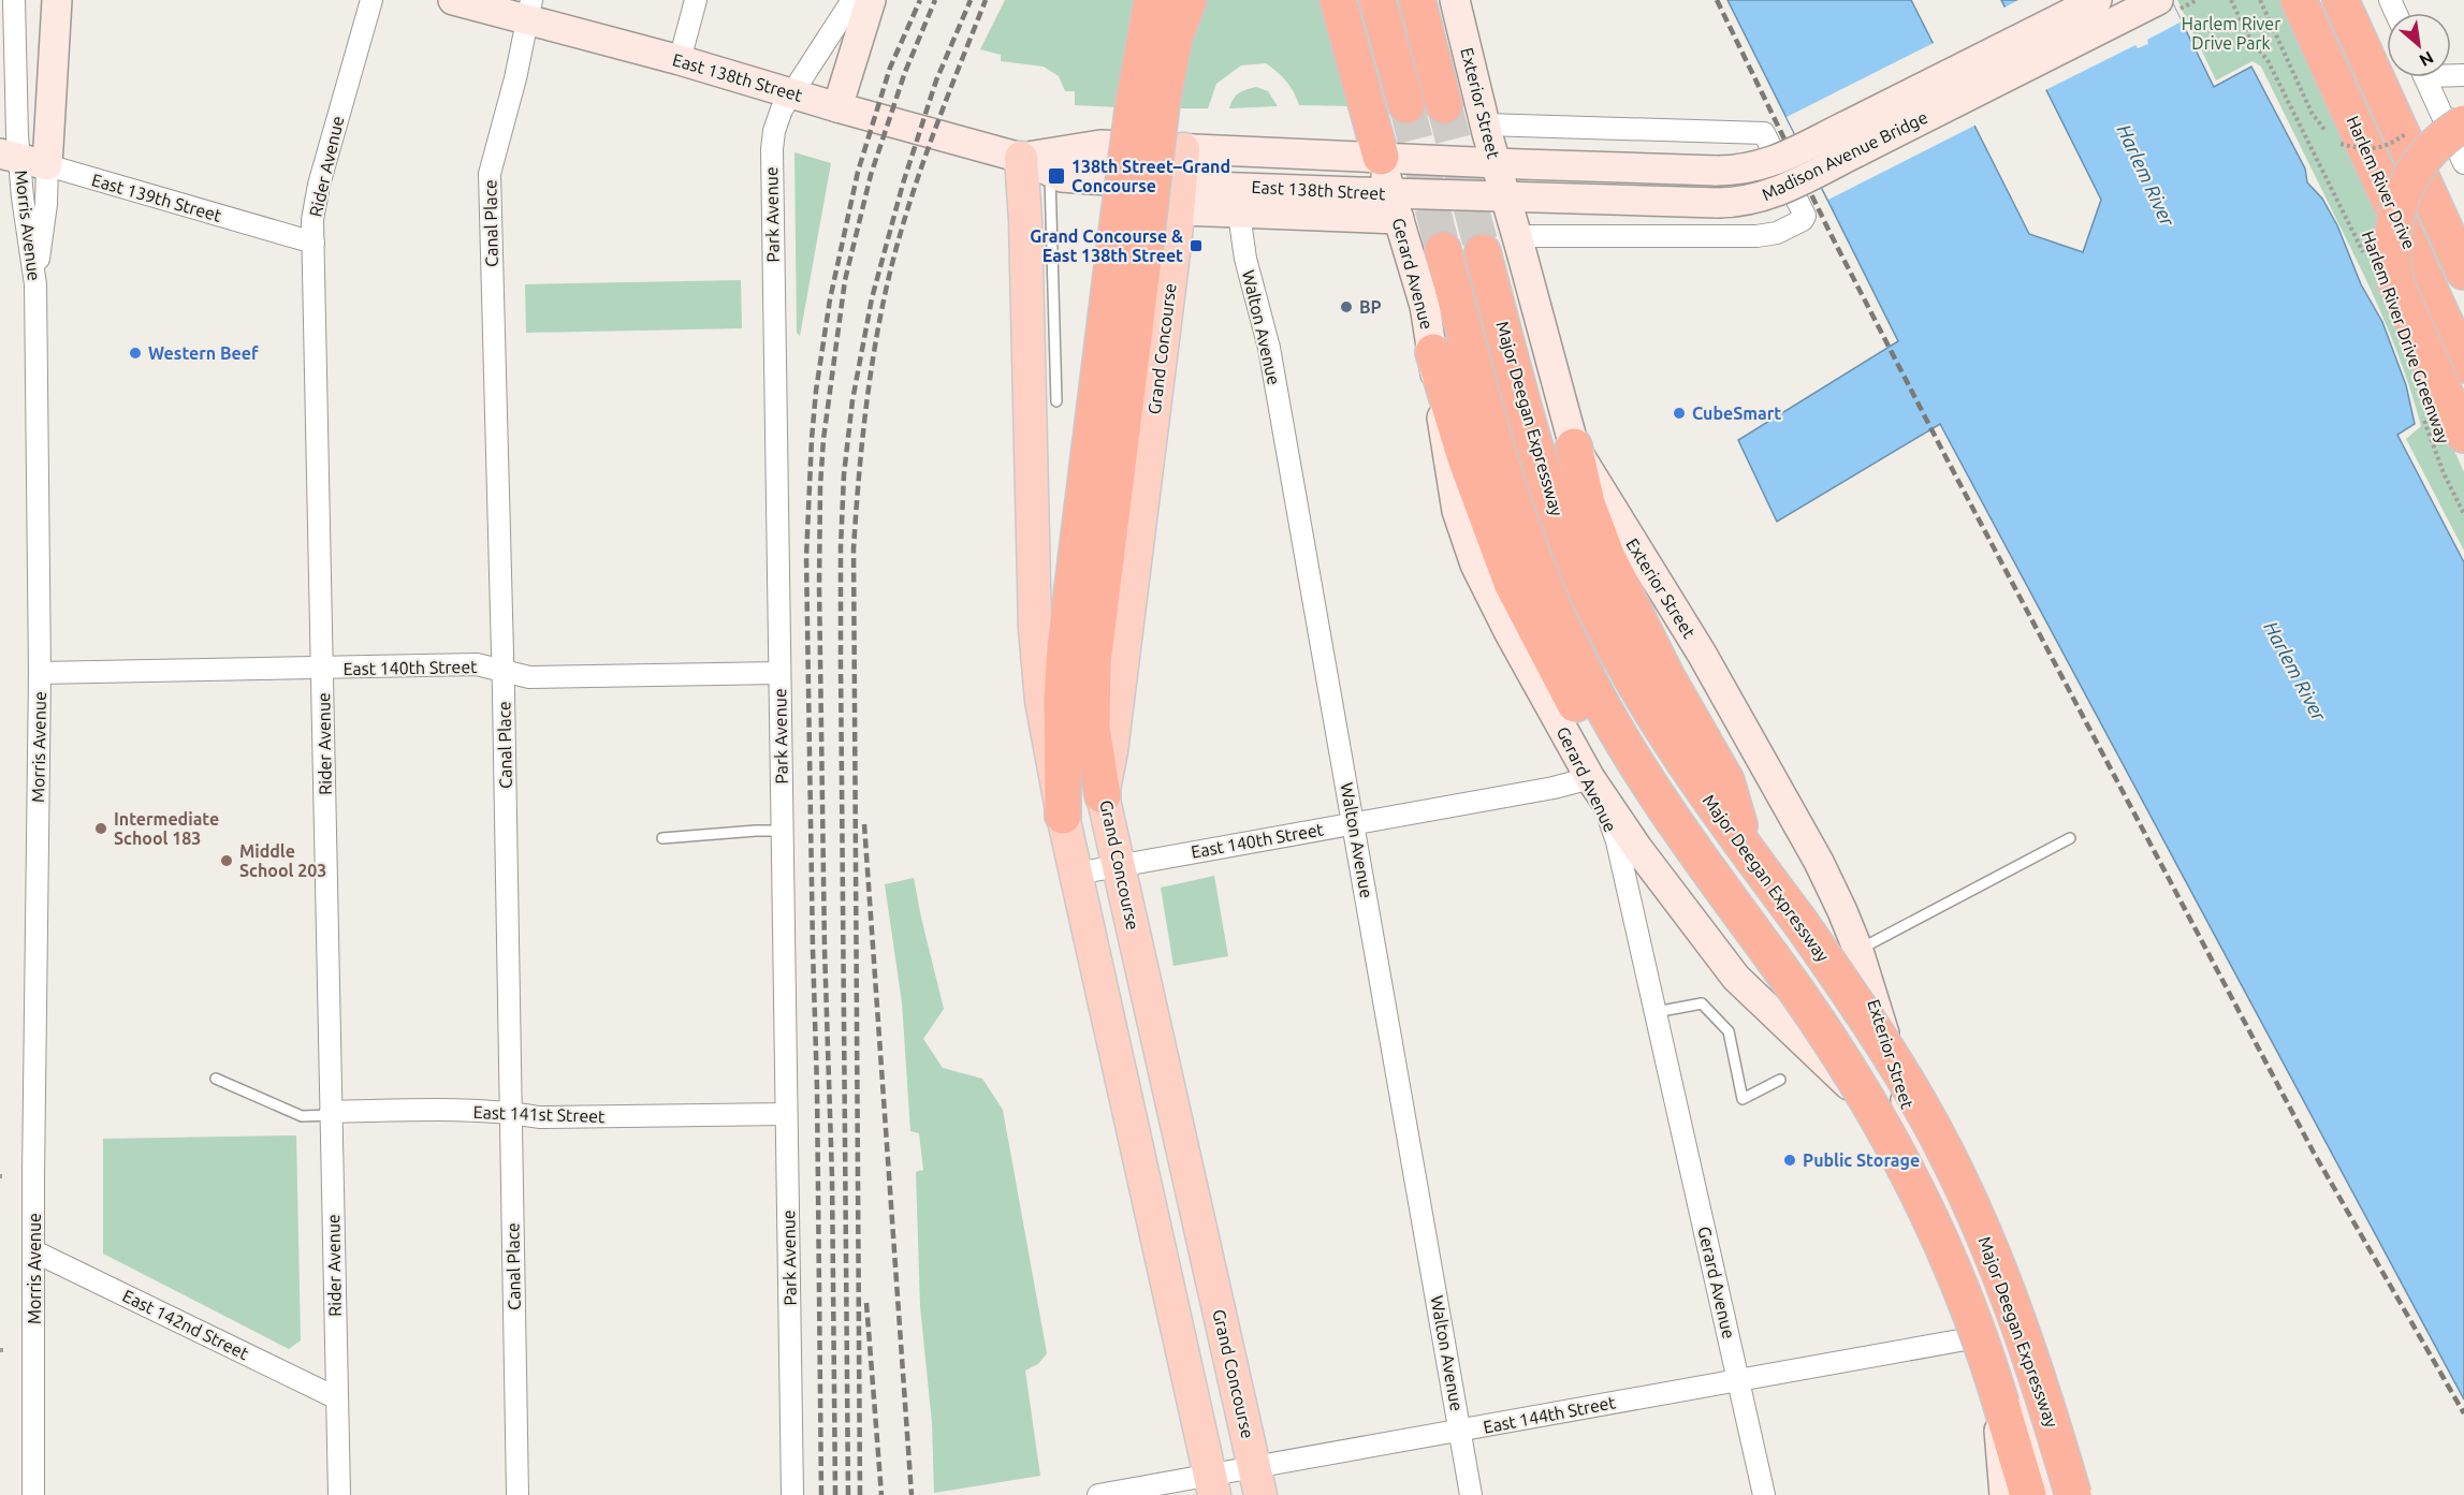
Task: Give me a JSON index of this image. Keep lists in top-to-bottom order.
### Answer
{
  "streets": {
    "highway": ["Harlem River Drive", "Major Deegan Expressway"],
    "main road": [
      "East 138th Street",
      "Exterior Street",
      "Madison Avenue Bridge",
      "East 139th Street",
      "Morris Avenue",
      "Gerard Avenue",
      "Grand Concourse"
    ],
    "street": [
      "Rider Avenue",
      "Park Avenue",
      "Canal Place",
      "Walton Avenue",
      "East 140th Street",
      "East 141st Street",
      "East 142nd Street",
      "East 144th Street"
    ],
    "path": ["Harlem River Drive Greenway"]
  },
  "crossings": [
    ["East 138th Street", "Exterior Street"],
    ["East 138th Street", "Madison Avenue Bridge"],
    ["East 138th Street", "Park Avenue"],
    ["East 138th Street", "Canal Place"],
    ["East 138th Street", "Gerard Avenue"],
    ["East 138th Street", "Walton Avenue"],
    ["East 138th Street", "Grand Concourse"],
    ["Exterior Street", "Madison Avenue Bridge"],
    ["Exterior Street", "Gerard Avenue"],
    ["Exterior Street", "East 140th Street"],
    ["Exterior Street", "East 144th Street"],
    ["Rider Avenue", "East 139th Street"],
    ["Rider Avenue", "East 140th Street"],
    ["Rider Avenue", "East 141st Street"],
    ["Rider Avenue", "East 142nd Street"],
    ["Harlem River Drive", "Harlem River Drive Greenway"],
    ["East 139th Street", "Morris Avenue"],
    ["Park Avenue", "East 140th Street"],
    ["Park Avenue", "East 141st Street"],
    ["Canal Place", "East 140th Street"],
    ["Canal Place", "East 141st Street"],
    ["Morris Avenue", "East 140th Street"],
    ["Morris Avenue", "East 142nd Street"],
    ["Gerard Avenue", "East 140th Street"],
    ["Gerard Avenue", "East 144th Street"],
    ["Walton Avenue", "East 140th Street"],
    ["Walton Avenue", "East 144th Street"],
    ["Grand Concourse", "East 140th Street"],
    ["Grand Concourse", "East 144th Street"]
  ],
  "water": ["Harlem River"],
  "parks": ["Harlem River Drive Park"],
  "places": {
    "transit": ["138th Street–Grand Concourse", "Grand Concourse & East 138th Street"],
    "other": [
      "BP",
      "Western Beef",
      "CubeSmart",
      "Intermediate School 183",
      "Middle School 203",
      "Public Storage"
    ]
  },
  "north": "bottom right"
}
